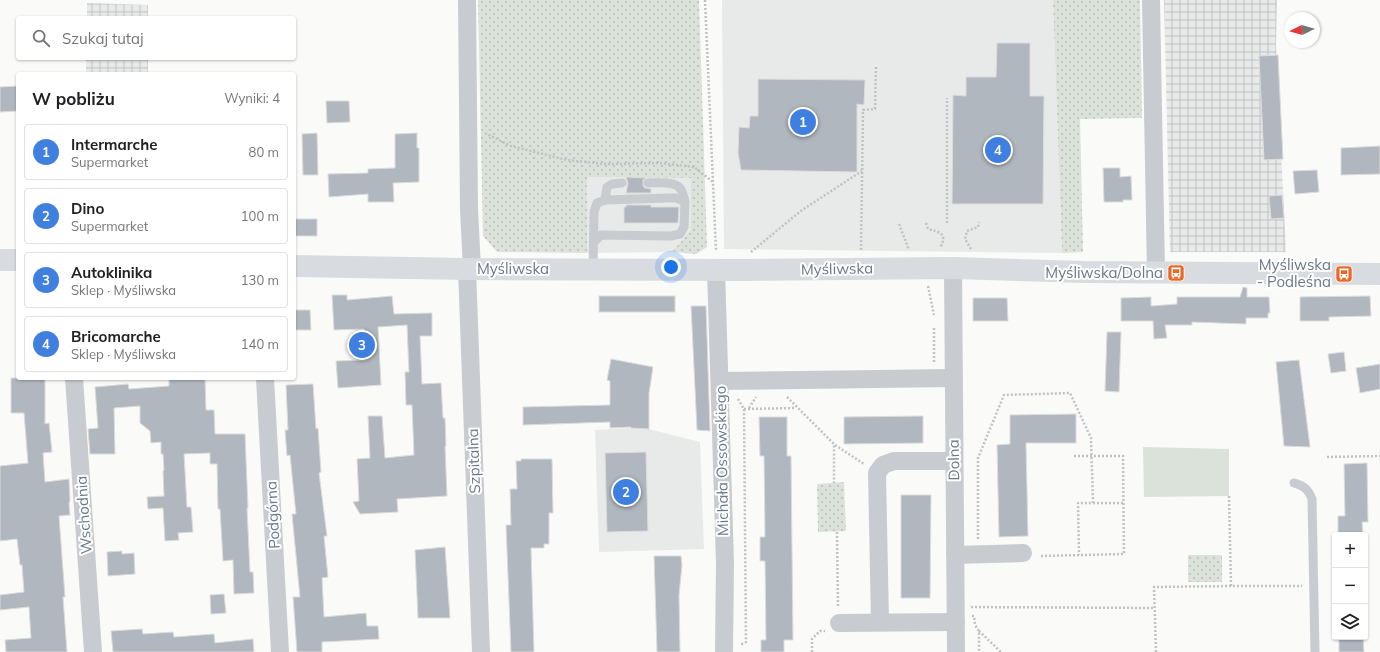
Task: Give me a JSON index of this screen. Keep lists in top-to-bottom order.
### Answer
{
  "streets": {
    "street": [
      "Myśliwska",
      "Dolna",
      "Szpitalna",
      "Michała Ossowskiego",
      "Wschodnia",
      "Podgórna"
    ]
  },
  "crossings": [
    ["Myśliwska", "Dolna"],
    ["Myśliwska", "Szpitalna"],
    ["Myśliwska", "Michała Ossowskiego"]
  ],
  "places": {
    "bus stop": ["Myśliwska/Dolna", "Myśliwska - Podleśna"]
  },
  "north": "left",
  "page": {
    "search": "Szukaj tutaj",
    "heading": ["W pobliżu", "Wyniki: 4"],
    "pins": [
      "1",
      "4",
      "3",
      "2"
    ],
    "list": [
      {
        "mark": "1",
        "name": "Intermarche",
        "note": "Supermarket",
        "value": "80 m"
      },
      {
        "mark": "2",
        "name": "Dino",
        "note": "Supermarket",
        "value": "100 m"
      },
      {
        "mark": "3",
        "name": "Autoklinika",
        "note": "Sklep · Myśliwska",
        "value": "130 m"
      },
      {
        "mark": "4",
        "name": "Bricomarche",
        "note": "Sklep · Myśliwska",
        "value": "140 m"
      }
    ],
    "map_buttons": ["+", "−"]
  }
}
